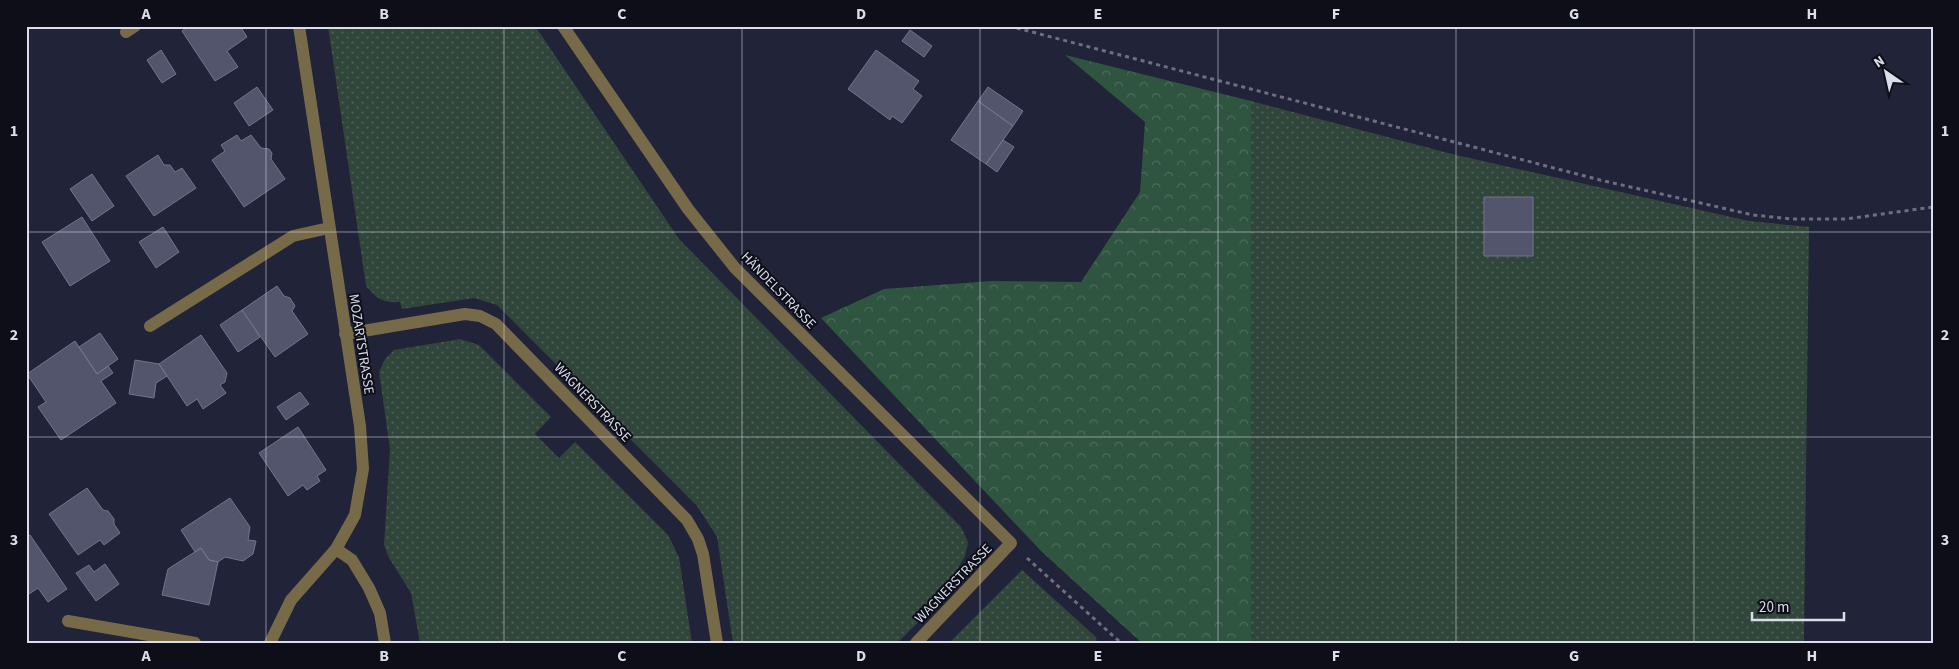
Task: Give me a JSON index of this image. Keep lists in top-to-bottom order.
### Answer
{
  "streets": {
    "street": ["HÄNDELSTRASSE", "MOZARTSTRASSE", "WAGNERSTRASSE"]
  },
  "crossings": [
    ["HÄNDELSTRASSE", "WAGNERSTRASSE"],
    ["MOZARTSTRASSE", "WAGNERSTRASSE"]
  ],
  "scale_bar": "20 m",
  "north": "top left",
  "grid": {
    "columns": [
      "A",
      "B",
      "C",
      "D",
      "E",
      "F",
      "G",
      "H"
    ],
    "rows": ["1", "2", "3"]
  }
}
